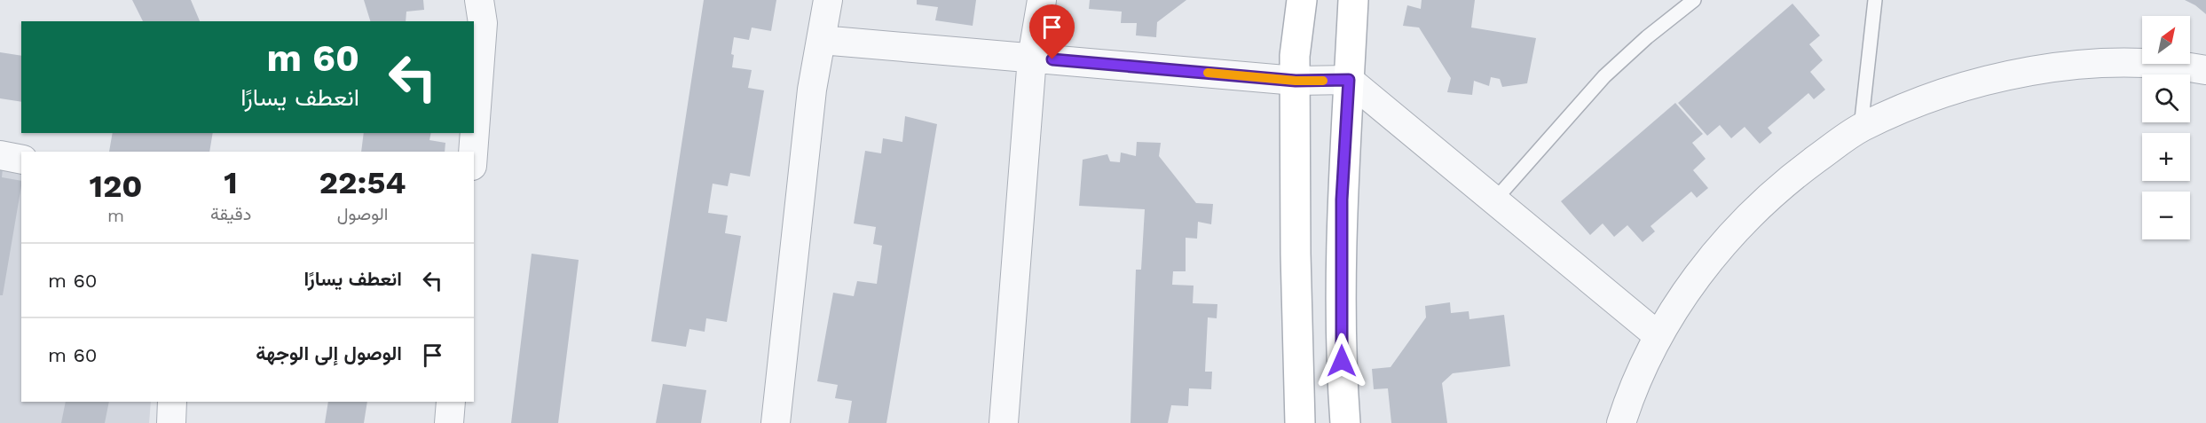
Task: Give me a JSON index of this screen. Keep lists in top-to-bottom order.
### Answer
{
  "north": "top right",
  "page": {
    "map_buttons": ["+", "−"],
    "turn": ["60 m", "انعطف يسارًا"],
    "eta": [
      "22:54",
      "الوصول",
      "1",
      "دقيقة",
      "120",
      "m"
    ],
    "list": [
      {
        "name": "انعطف يسارًا",
        "value": "60 m"
      },
      {
        "name": "الوصول إلى الوجهة",
        "value": "60 m"
      }
    ]
  }
}
